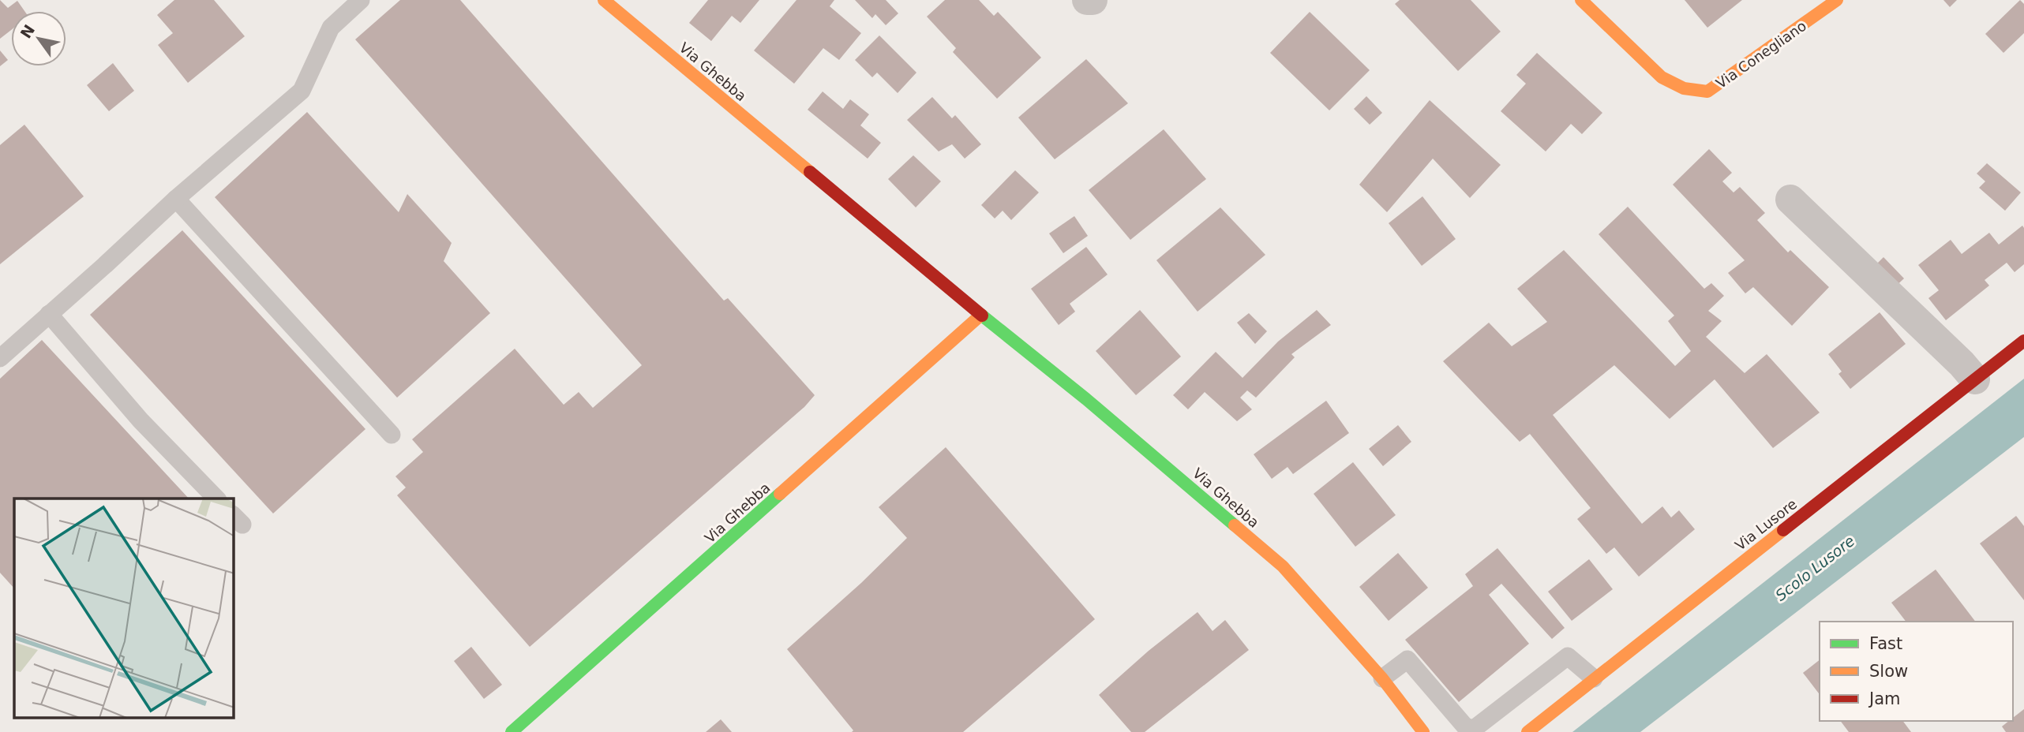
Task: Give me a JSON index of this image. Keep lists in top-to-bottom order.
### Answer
{
  "streets": {
    "street": ["Via Conegliano", "Via Ghebba", "Via Lusore"]
  },
  "water": ["Scolo Lusore"],
  "legend": ["Fast", "Slow", "Jam"],
  "north": "top left"
}
